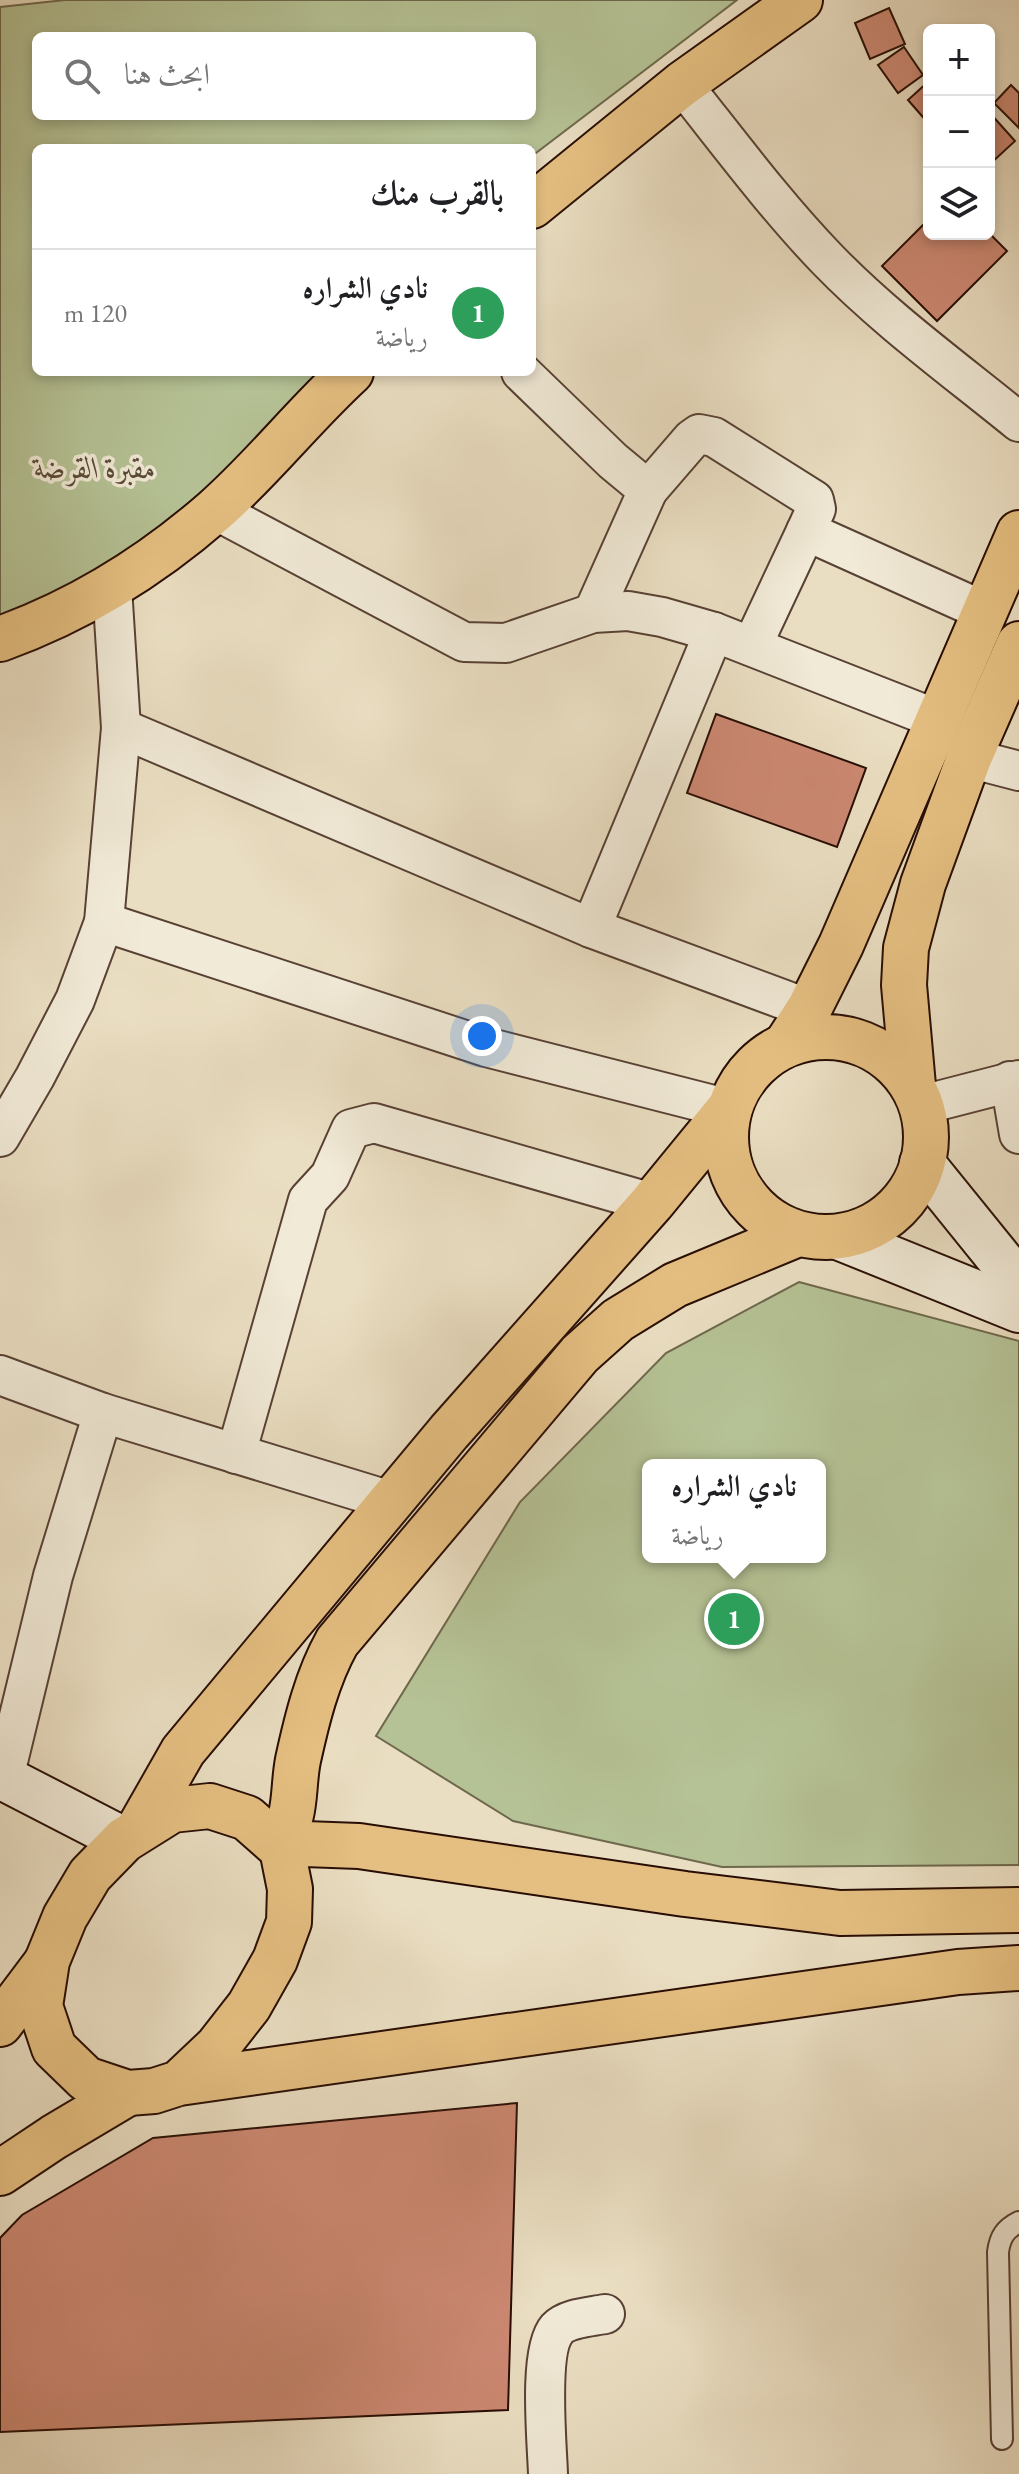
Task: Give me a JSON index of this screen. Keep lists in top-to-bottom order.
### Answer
{
  "parks": ["مقبرة القرضة"],
  "page": {
    "map_buttons": ["+", "−"],
    "search": "ابحث هنا",
    "heading": "بالقرب منك",
    "list": [
      {
        "mark": "1",
        "name": "نادي الشراره",
        "note": "رياضة",
        "value": "120 m"
      }
    ],
    "popup": ["نادي الشراره", "رياضة"],
    "pins": "1"
  }
}
